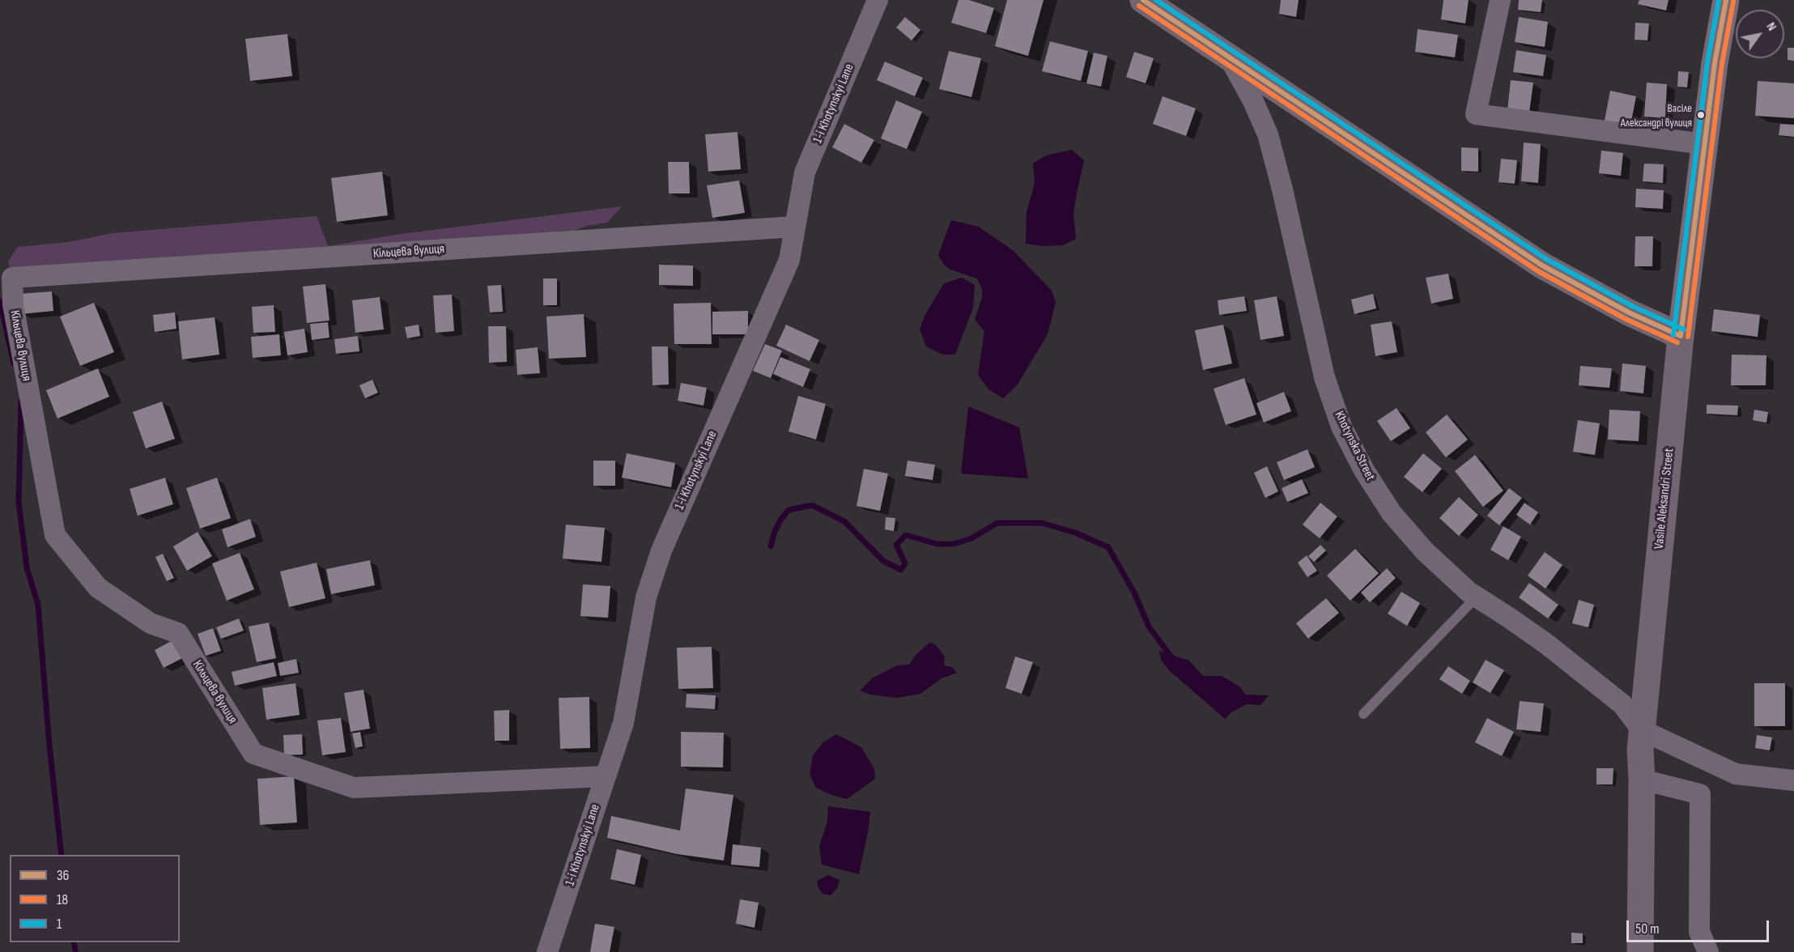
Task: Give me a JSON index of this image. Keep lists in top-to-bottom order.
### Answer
{
  "streets": {
    "highway": ["Khotynska Street", "Vasile Aleksandri Street"],
    "street": ["1-i Khotynskyi Lane", "Кільцева вулиця"]
  },
  "crossings": [
    ["1-i Khotynskyi Lane", "Кільцева вулиця"],
    ["Khotynska Street", "Vasile Aleksandri Street"]
  ],
  "places": ["Васіле Александрі вулиця"],
  "lines": ["transit line 36", "transit line 1", "transit line 18"],
  "legend": ["36", "18", "1"],
  "scale_bar": "50 m",
  "north": "top right"
}
